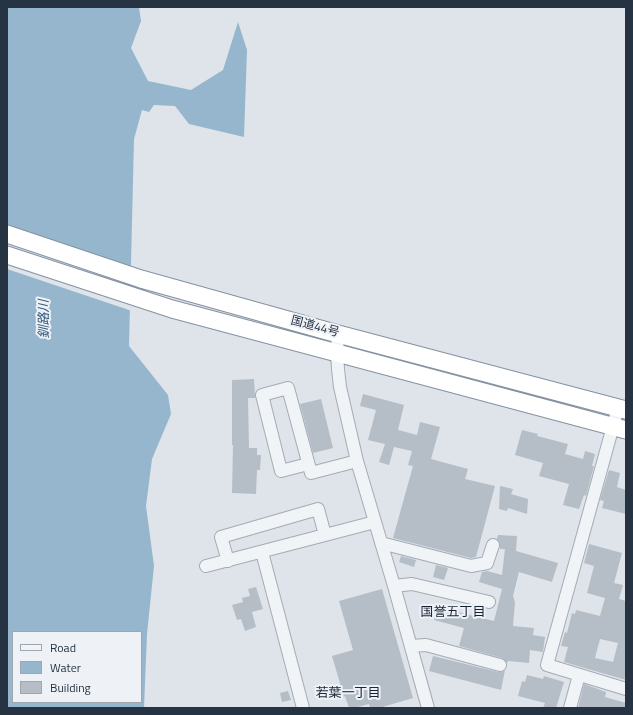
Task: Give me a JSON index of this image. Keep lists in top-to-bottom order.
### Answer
{
  "streets": {
    "highway": ["国道44号"]
  },
  "districts": ["国誉五丁目", "若葉一丁目"],
  "water": ["釧路川"],
  "legend": ["Road", "Water", "Building"]
}
